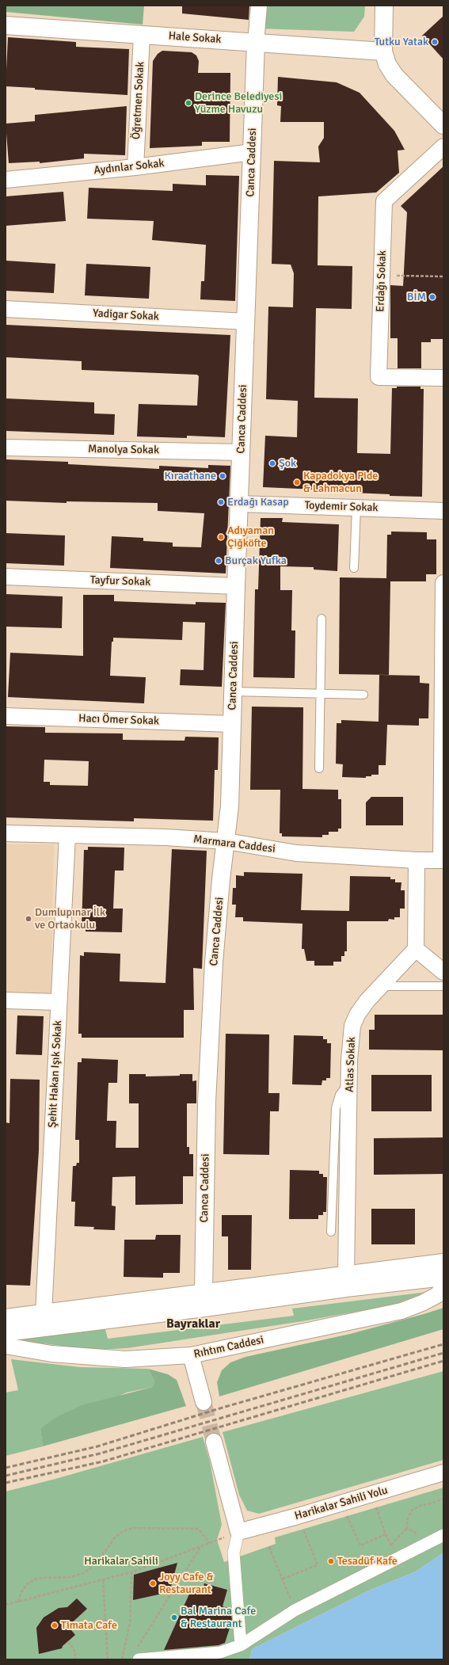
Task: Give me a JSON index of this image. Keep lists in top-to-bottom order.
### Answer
{
  "streets": {
    "street": [
      "Hale Sokak",
      "Öğretmen Sokak",
      "Canca Caddesi",
      "Aydınlar Sokak",
      "Erdağı Sokak",
      "Yadigar Sokak",
      "Manolya Sokak",
      "Toydemir Sokak",
      "Tayfur Sokak",
      "Hacı Ömer Sokak",
      "Marmara Caddesi",
      "Atlas Sokak",
      "Şehit Hakan Işık Sokak",
      "Rıhtım Caddesi",
      "Harikalar Sahili Yolu"
    ]
  },
  "crossings": [
    ["Hale Sokak", "Öğretmen Sokak"],
    ["Hale Sokak", "Canca Caddesi"],
    ["Öğretmen Sokak", "Aydınlar Sokak"],
    ["Canca Caddesi", "Aydınlar Sokak"],
    ["Canca Caddesi", "Yadigar Sokak"],
    ["Canca Caddesi", "Manolya Sokak"],
    ["Canca Caddesi", "Toydemir Sokak"],
    ["Canca Caddesi", "Tayfur Sokak"],
    ["Canca Caddesi", "Hacı Ömer Sokak"],
    ["Canca Caddesi", "Marmara Caddesi"],
    ["Marmara Caddesi", "Şehit Hakan Işık Sokak"]
  ],
  "districts": ["Bayraklar"],
  "parks": ["Harikalar Sahili"],
  "places": [
    "Tutku Yatak",
    "Derince Belediyesi Yüzme Havuzu",
    "BİM",
    "Şok",
    "Kıraathane",
    "Kapadokya Pide & Lahmacun",
    "Erdağı Kasap",
    "Adıyaman Çiğköfte",
    "Burçak Yufka",
    "Dumlupınar İlk ve Ortaokulu",
    "Tesadüf Kafe",
    "Joyy Cafe & Restaurant",
    "Bal Marina Cafe & Restaurant",
    "Timata Cafe"
  ]
}
